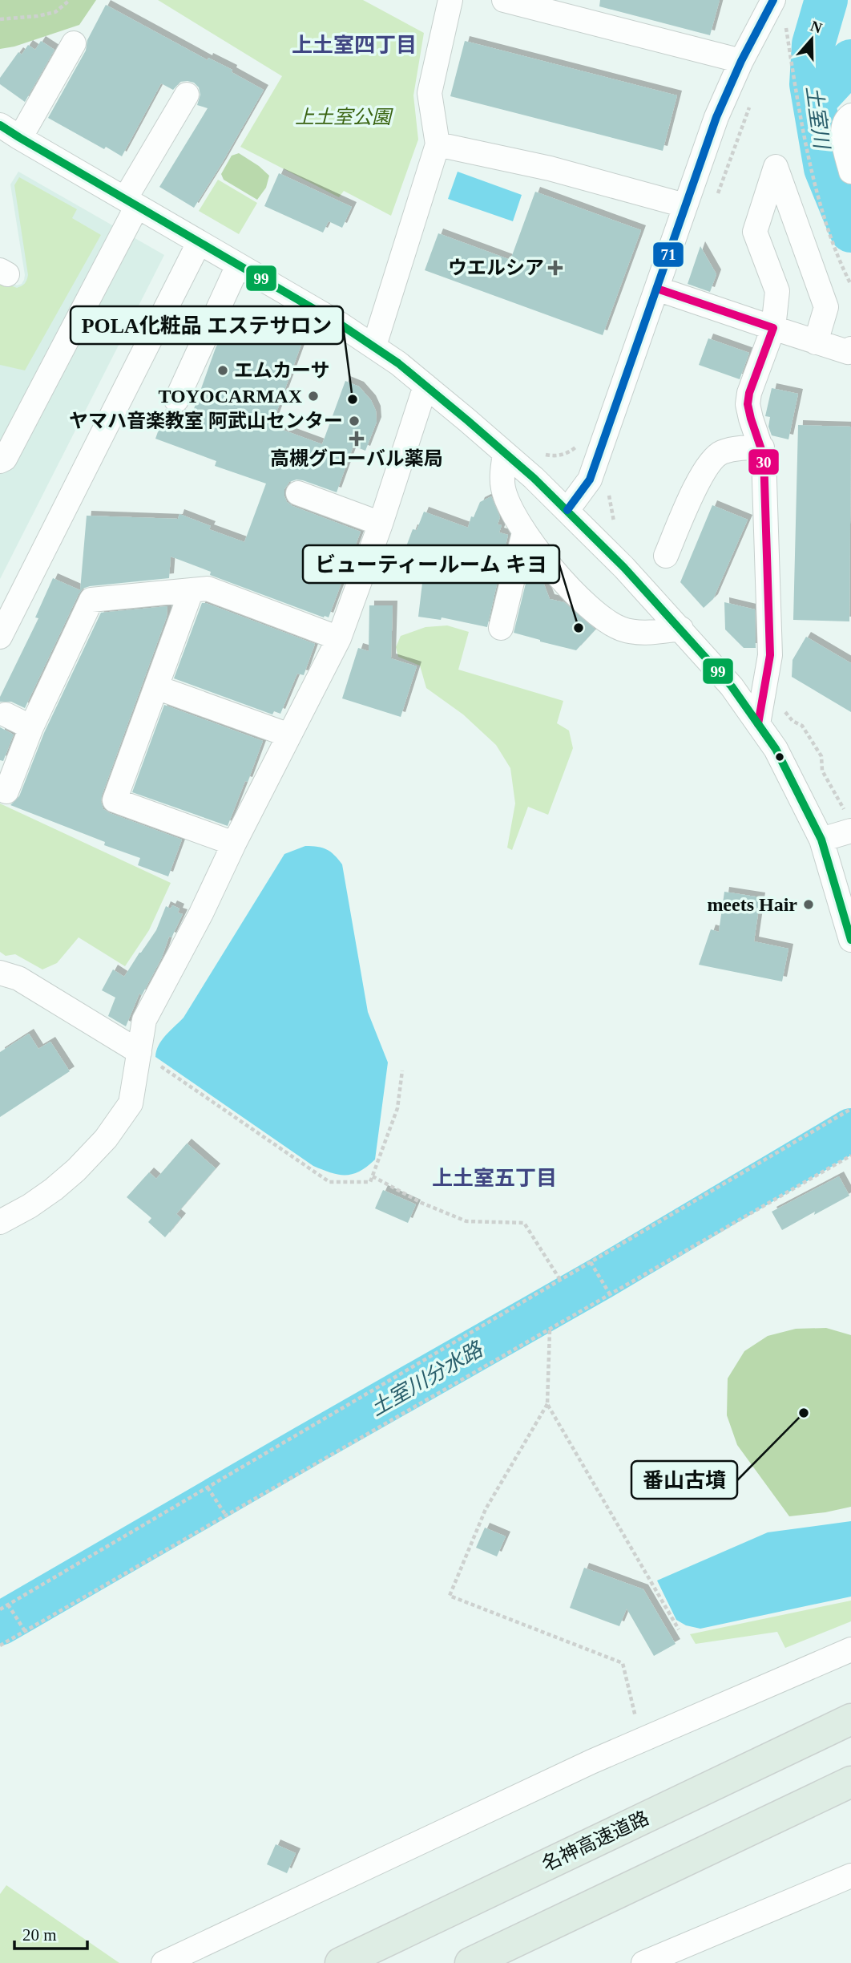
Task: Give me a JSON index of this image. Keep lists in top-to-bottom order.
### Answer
{
  "streets": {
    "highway": ["名神高速道路"]
  },
  "districts": ["上土室四丁目", "上土室五丁目"],
  "water": ["土室川", "土室川分水路"],
  "parks": ["上土室公園"],
  "places": {
    "health": ["ウエルシア", "高槻グローバル薬局"],
    "other": [
      "エムカーサ",
      "TOYOCARMAX",
      "POLA化粧品 エステサロン",
      "ヤマハ音楽教室 阿武山センター",
      "ビューティールーム キヨ",
      "meets Hair",
      "番山古墳"
    ]
  },
  "lines": ["transit line 71", "transit line 99", "transit line 30"],
  "scale_bar": "20 m",
  "north": "top"
}
